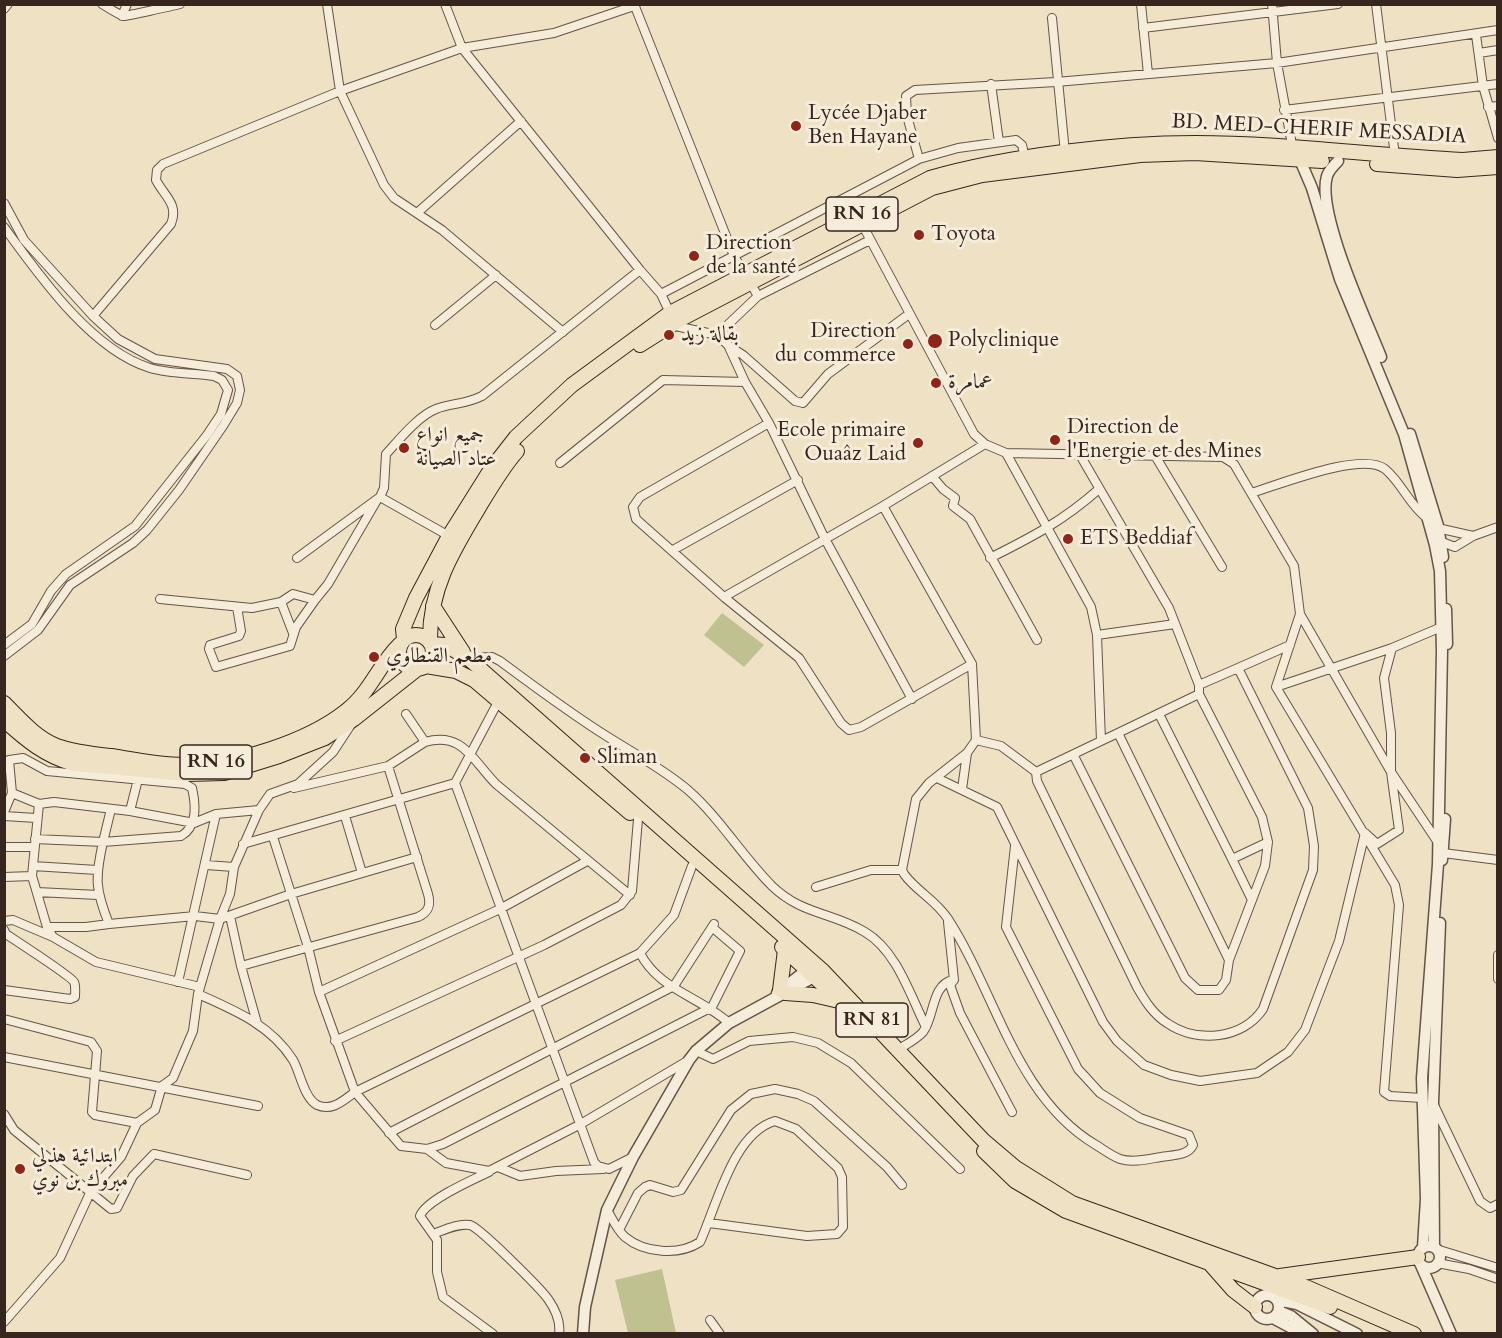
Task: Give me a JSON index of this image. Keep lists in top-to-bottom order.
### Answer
{
  "streets": {
    "highway": ["BD. MED-CHERIF MESSADIA", "RN 16", "RN 81"]
  },
  "crossings": [
    ["BD. MED-CHERIF MESSADIA", "RN 16"],
    ["BD. MED-CHERIF MESSADIA", "RN 81"],
    ["RN 16", "RN 81"]
  ],
  "places": [
    "Lycée Djaber Ben Hayane",
    "Toyota",
    "Direction de la santé",
    "بقالة زيد",
    "Polyclinique",
    "Direction du commerce",
    "عمامرة",
    "Direction de l'Energie et des Mines",
    "Ecole primaire Ouaâz Laid",
    "جميع انواع عتاد الصيانة",
    "ETS Beddiaf",
    "مطعم القنطاوي",
    "Sliman",
    "ابتدائية هذلي مبروك بن نوي"
  ]
}
